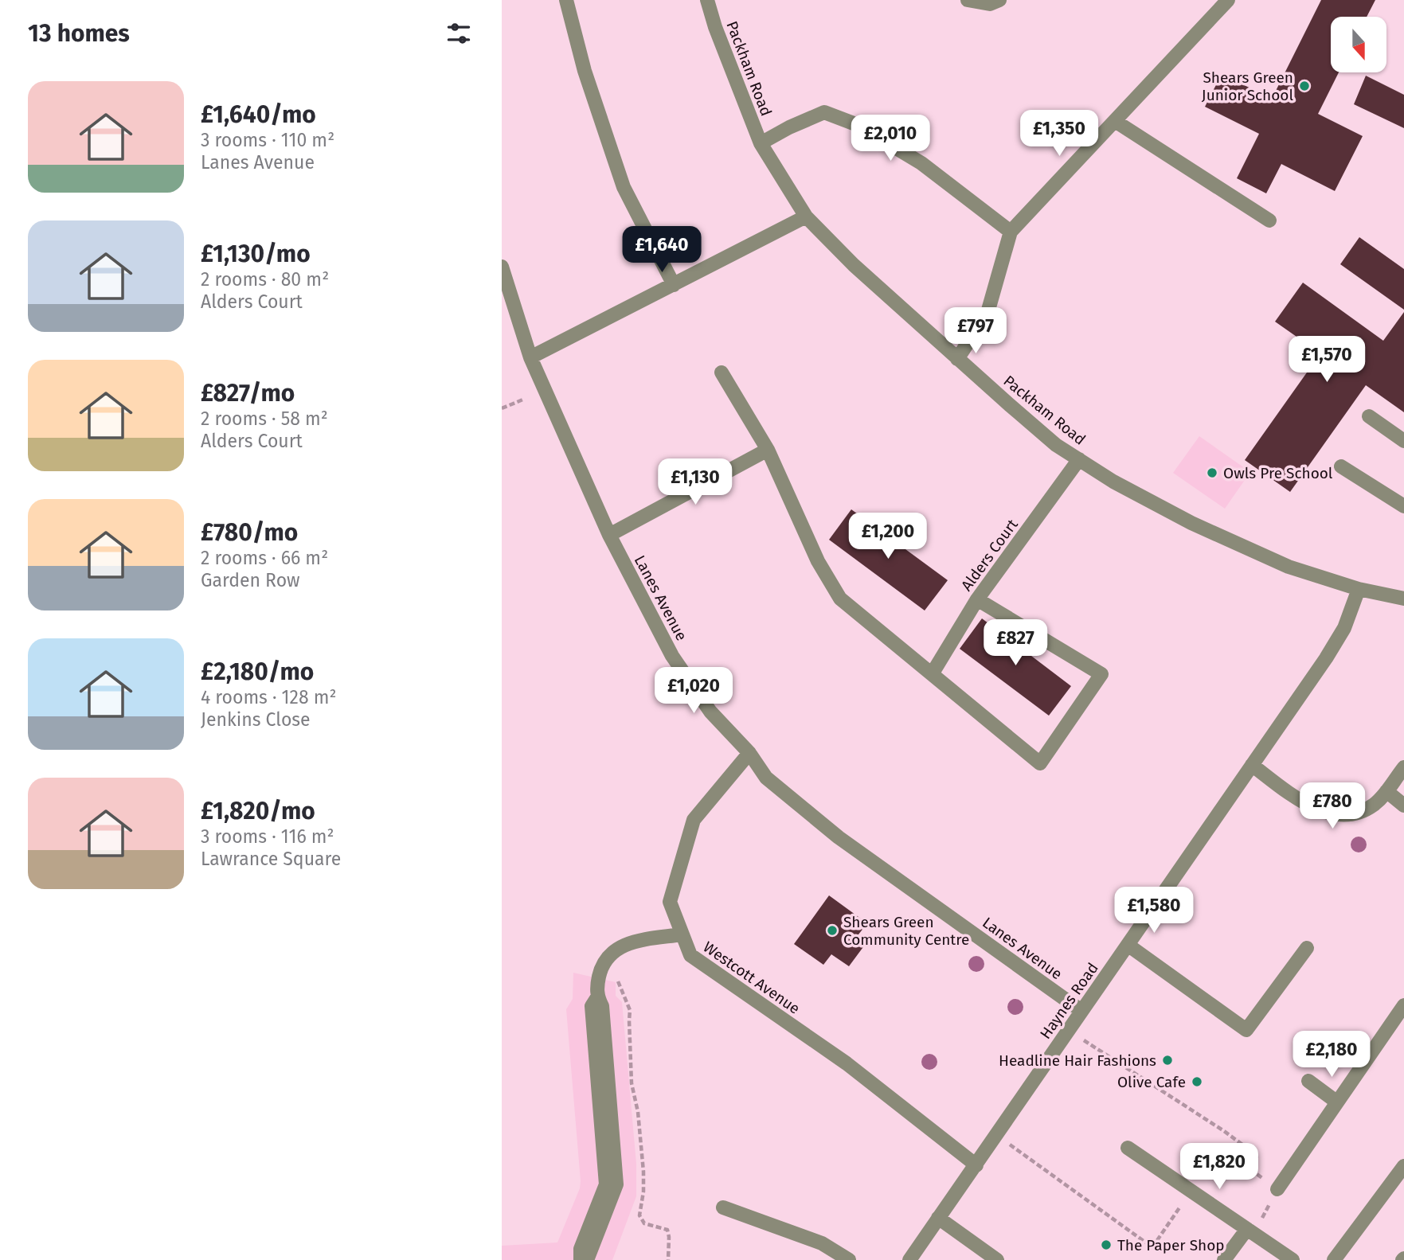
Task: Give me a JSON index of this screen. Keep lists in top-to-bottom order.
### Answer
{
  "streets": {
    "street": [
      "Packham Road",
      "Alders Court",
      "Lanes Avenue",
      "Westcott Avenue",
      "Haynes Road"
    ]
  },
  "crossings": [
    ["Packham Road", "Alders Court"],
    ["Packham Road", "Haynes Road"],
    ["Lanes Avenue", "Westcott Avenue"],
    ["Lanes Avenue", "Haynes Road"],
    ["Westcott Avenue", "Haynes Road"]
  ],
  "places": [
    "Shears Green Junior School",
    "Owls Pre School",
    "Shears Green Community Centre",
    "Headline Hair Fashions",
    "Olive Cafe",
    "The Paper Shop"
  ],
  "north": "bottom",
  "page": {
    "heading": "13 homes",
    "list": [
      {
        "name": "£1,640/mo",
        "note": "3 rooms · 110 m² · Lanes Avenue"
      },
      {
        "name": "£1,130/mo",
        "note": "2 rooms · 80 m² · Alders Court"
      },
      {
        "name": "£827/mo",
        "note": "2 rooms · 58 m² · Alders Court"
      },
      {
        "name": "£780/mo",
        "note": "2 rooms · 66 m² · Garden Row"
      },
      {
        "name": "£2,180/mo",
        "note": "4 rooms · 128 m² · Jenkins Close"
      },
      {
        "name": "£1,820/mo",
        "note": "3 rooms · 116 m² · Lawrance Square"
      }
    ],
    "price": [
      "£1,350",
      "£2,010",
      "£1,640",
      "£797",
      "£1,570",
      "£1,130",
      "£1,200",
      "£827",
      "£1,020",
      "£780",
      "£1,580",
      "£2,180",
      "£1,820"
    ]
  }
}
